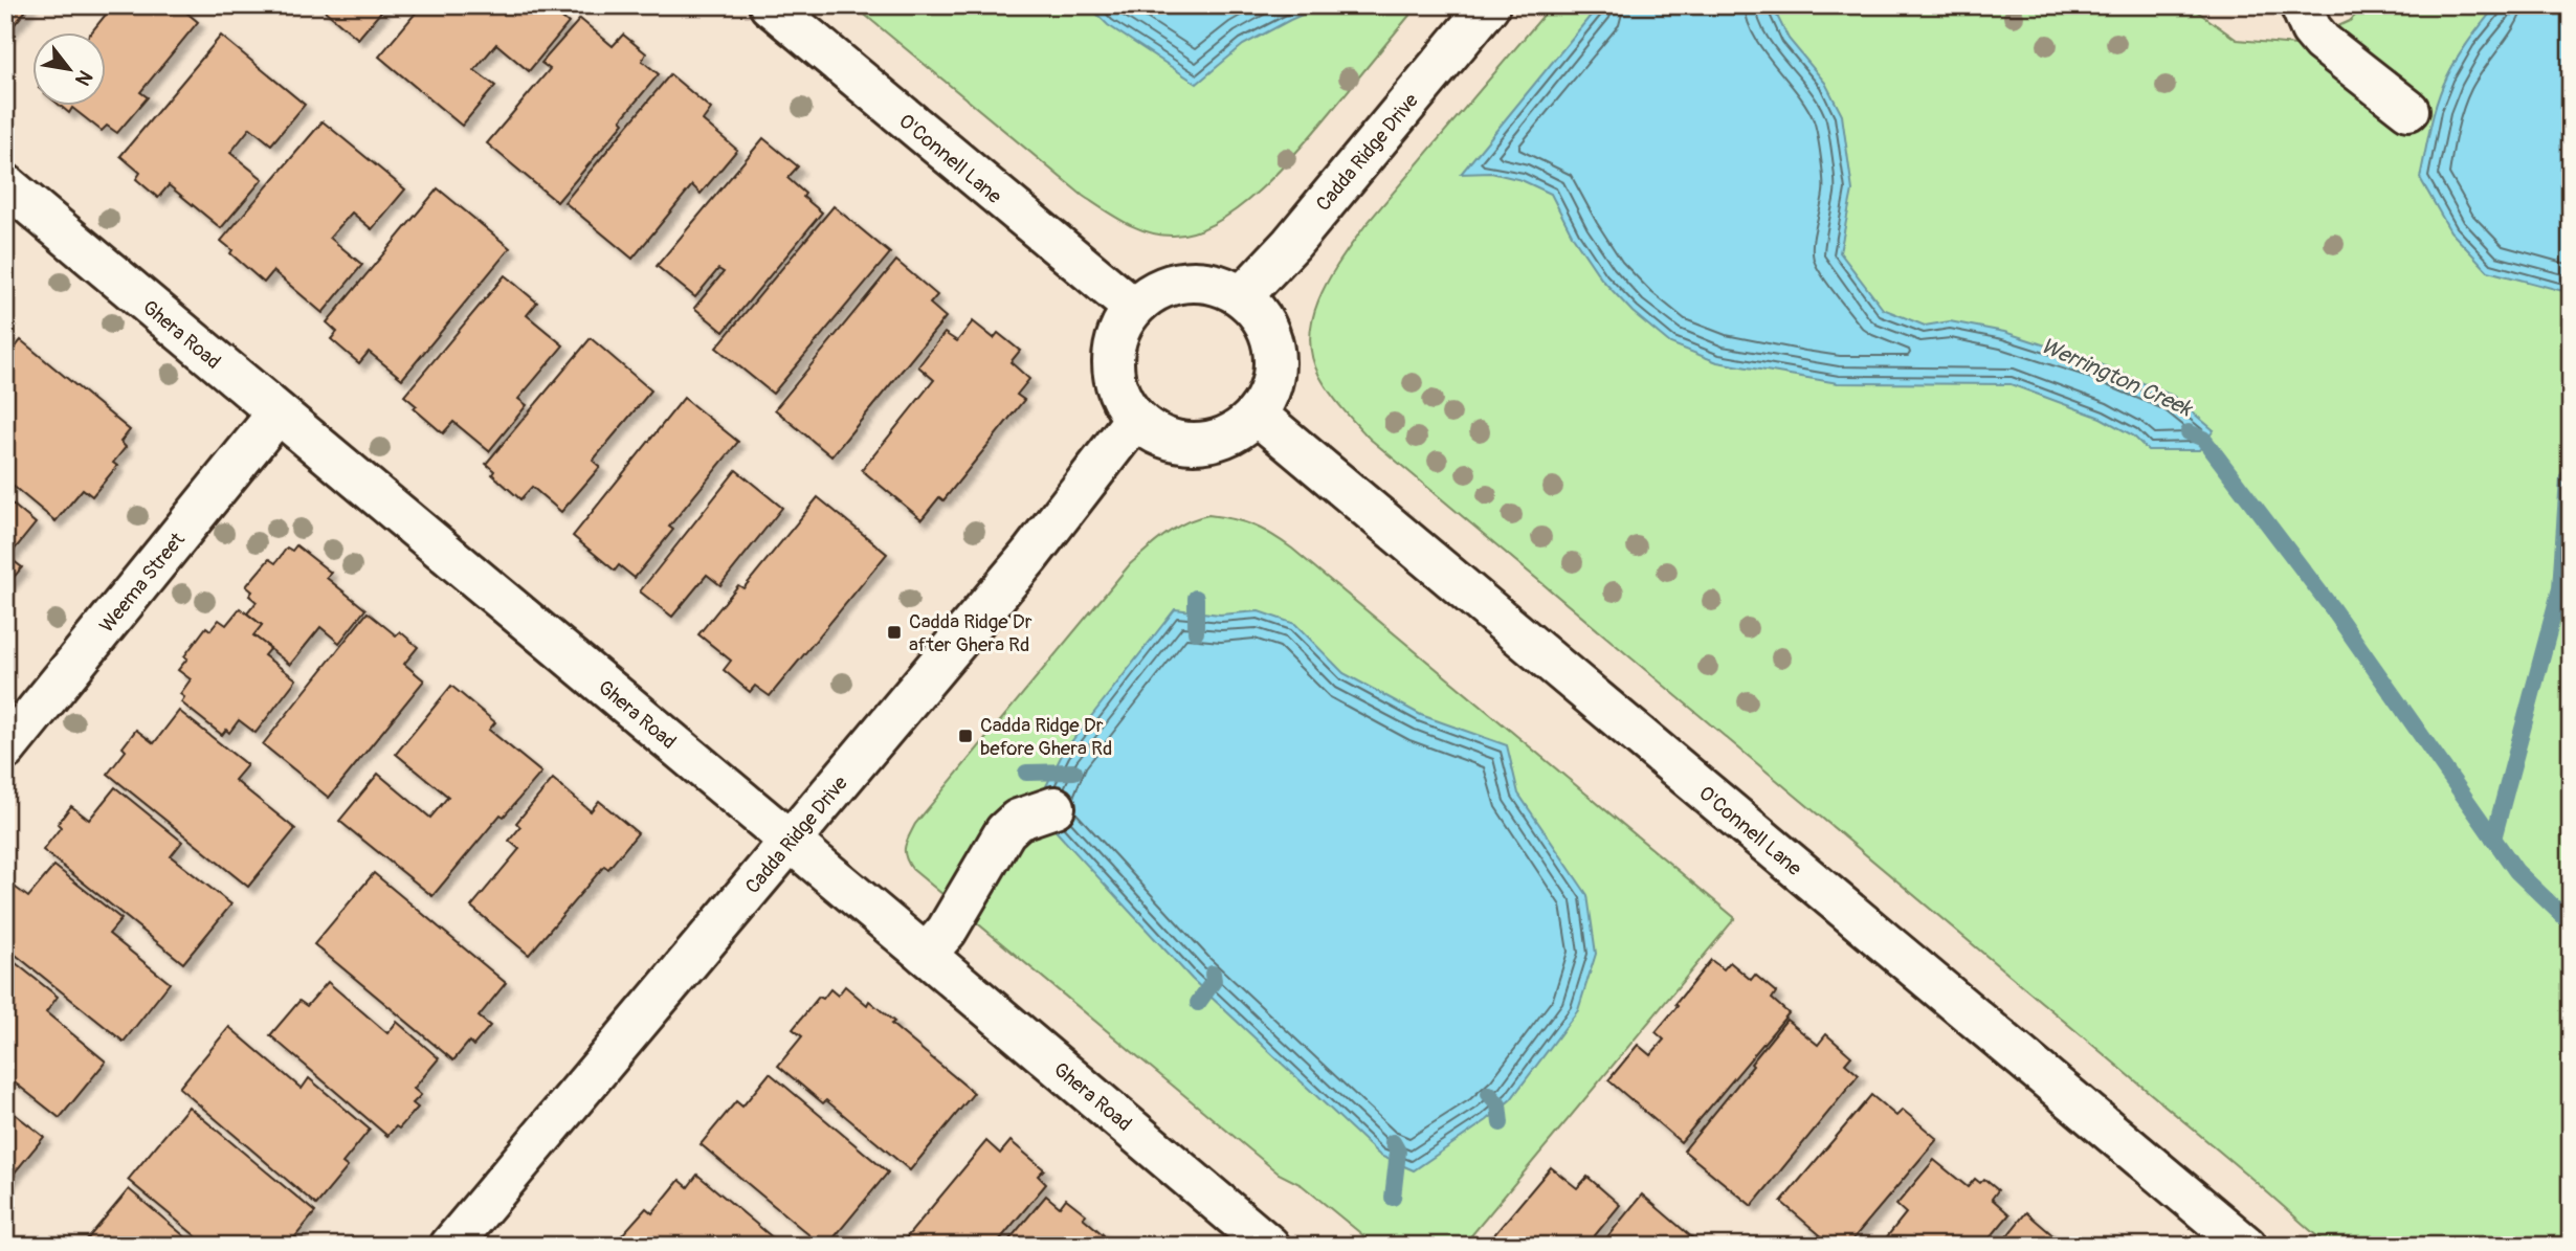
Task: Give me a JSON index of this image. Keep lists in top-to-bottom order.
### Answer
{
  "streets": {
    "street": [
      "Cadda Ridge Drive",
      "O'Connell Lane",
      "Ghera Road",
      "Weema Street"
    ]
  },
  "crossings": [
    ["Cadda Ridge Drive", "O'Connell Lane"],
    ["Cadda Ridge Drive", "Ghera Road"],
    ["Ghera Road", "Weema Street"]
  ],
  "water": ["Werrington Creek"],
  "places": {
    "transit": ["Cadda Ridge Dr after Ghera Rd", "Cadda Ridge Dr before Ghera Rd"]
  },
  "north": "bottom right"
}
